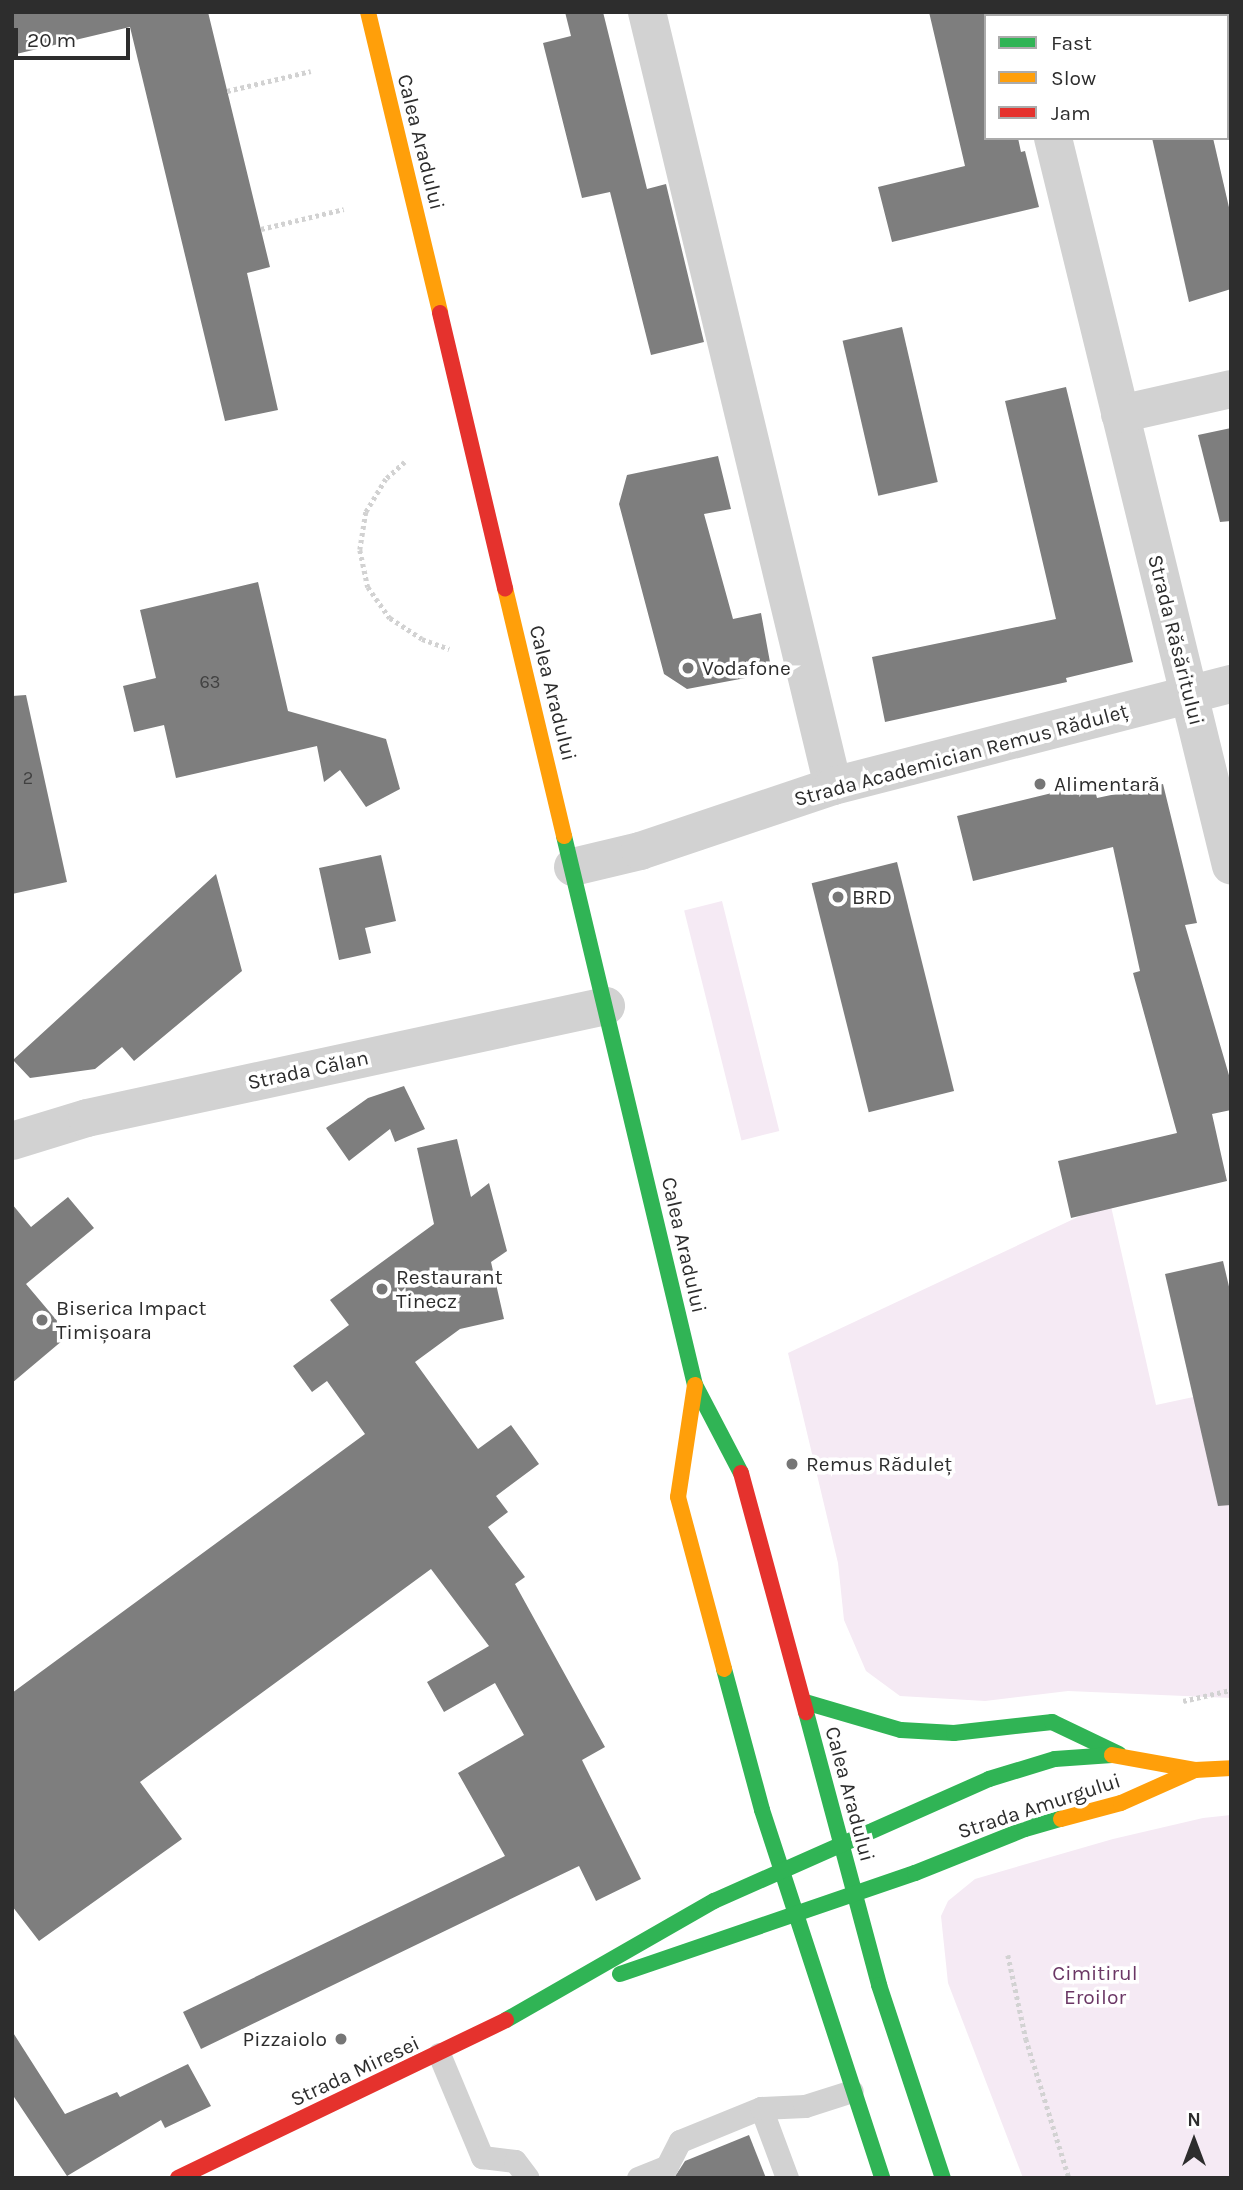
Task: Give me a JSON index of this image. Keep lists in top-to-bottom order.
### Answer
{
  "streets": {
    "main road": ["Calea Aradului", "Strada Amurgului", "Strada Miresei"],
    "street": ["Strada Răsăritului", "Strada Academician Remus Răduleț", "Strada Călan"]
  },
  "crossings": [
    ["Calea Aradului", "Strada Academician Remus Răduleț"],
    ["Calea Aradului", "Strada Călan"],
    ["Calea Aradului", "Strada Amurgului"],
    ["Calea Aradului", "Strada Miresei"],
    ["Strada Răsăritului", "Strada Academician Remus Răduleț"],
    ["Strada Amurgului", "Strada Miresei"]
  ],
  "parks": ["Cimitirul Eroilor"],
  "places": [
    "Vodafone",
    "Alimentară",
    "BRD",
    "Restaurant Tinecz",
    "Biserica Impact Timișoara",
    "Remus Răduleț",
    "Pizzaiolo"
  ],
  "house_numbers": ["63", "2"],
  "legend": ["Fast", "Slow", "Jam"],
  "scale_bar": "20 m",
  "north": "top"
}
